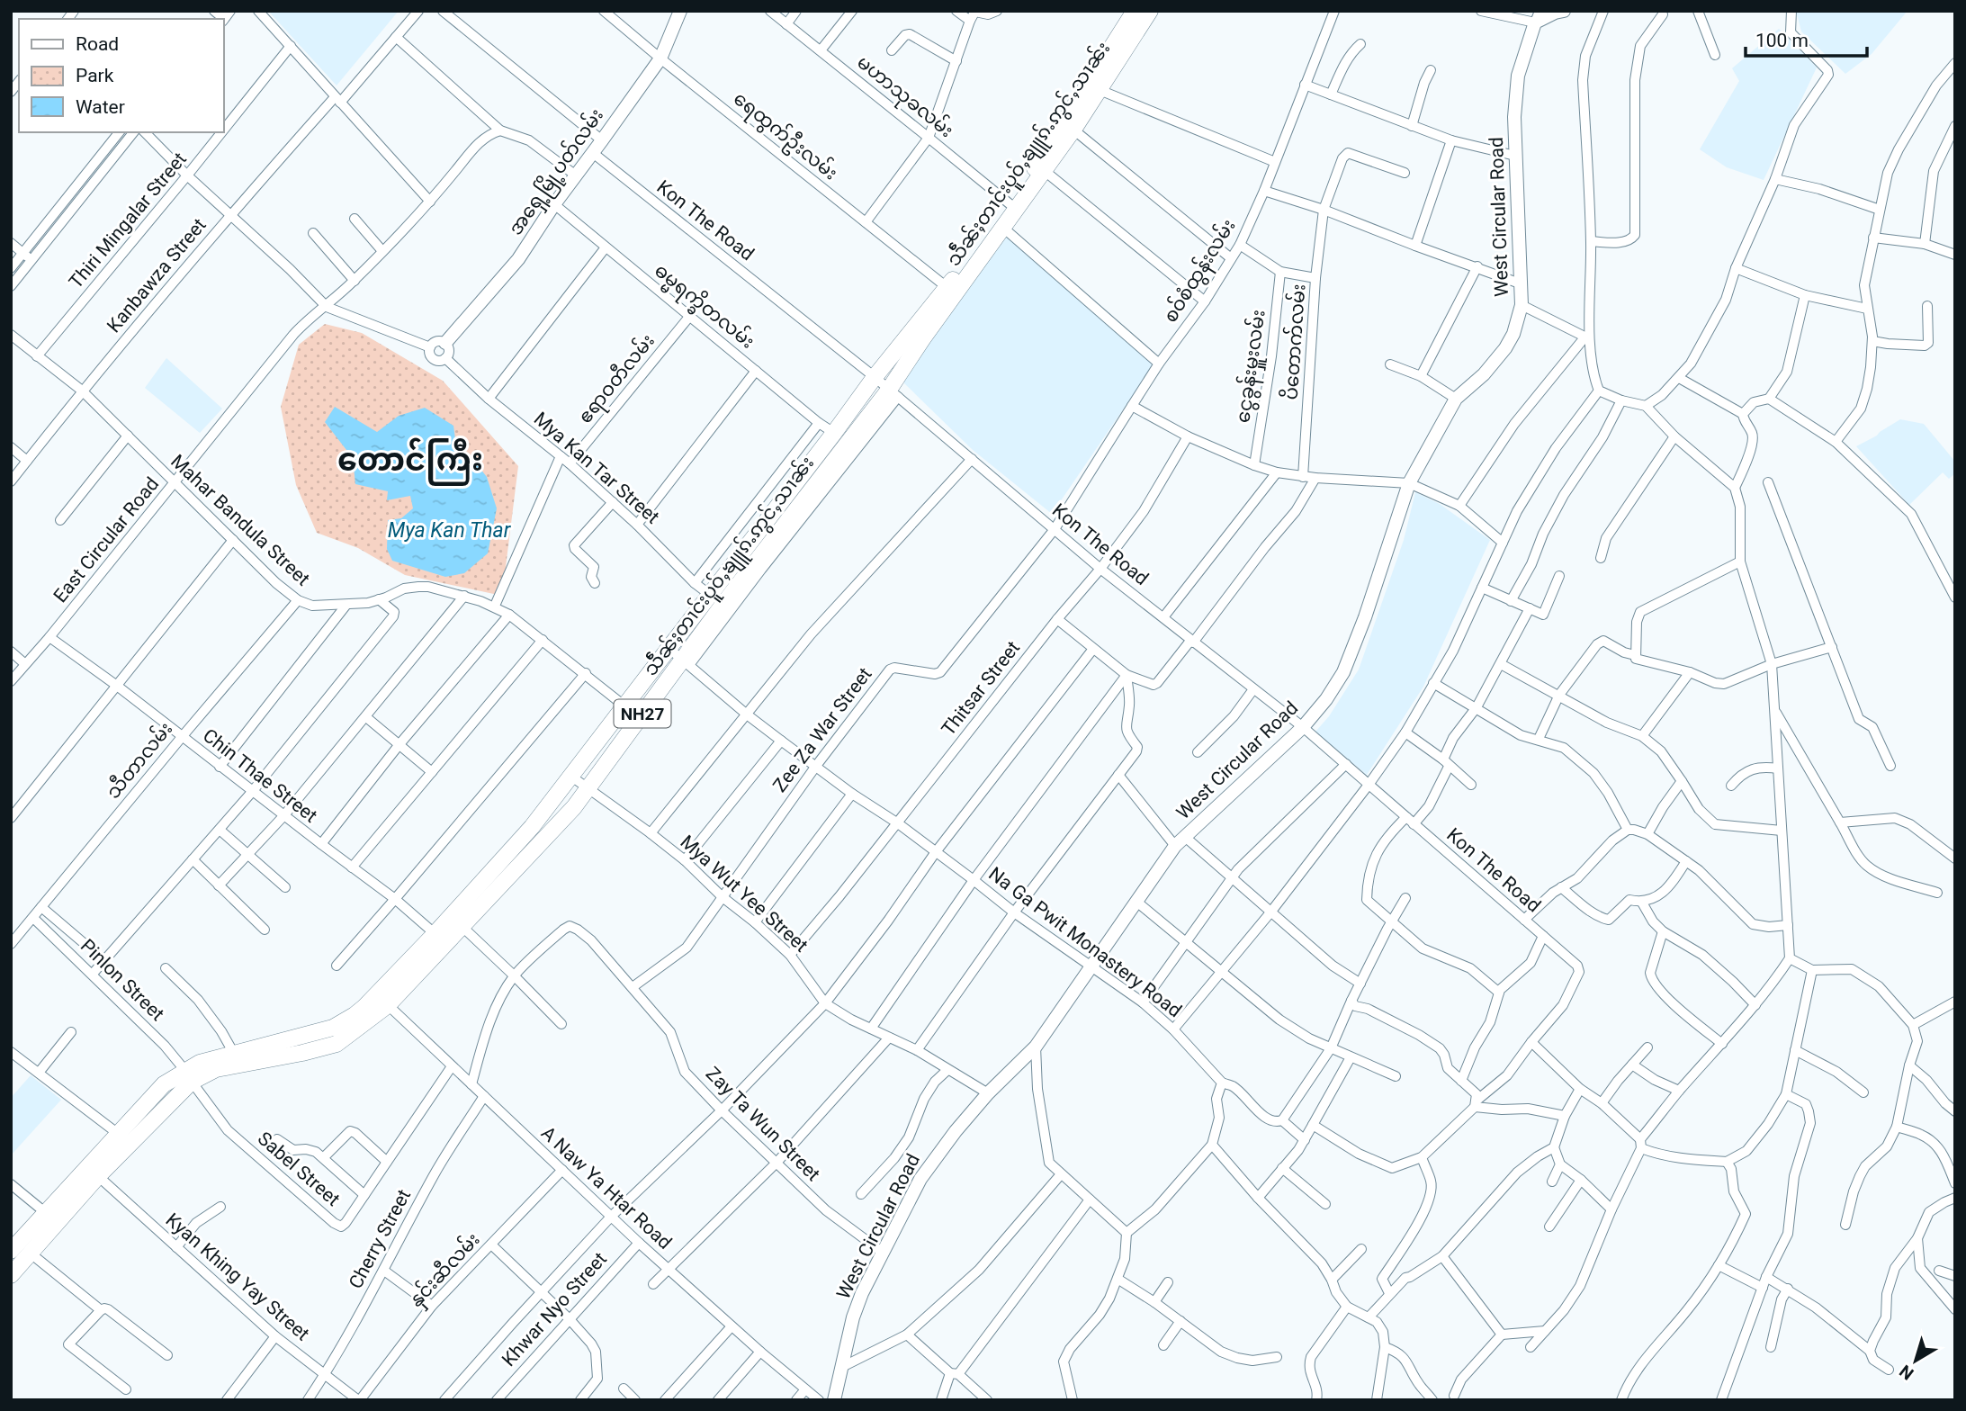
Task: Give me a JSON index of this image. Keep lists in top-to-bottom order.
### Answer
{
  "streets": {
    "highway": ["သဵႅၼ်ႈတၢင်းပူဝ်ႇၶျူၵ်ႉဢွင်ႇသၢၼ်း", "NH27"],
    "street": [
      "မဟာသုခလမ်း",
      "ရေထွက်ဦးလမ်း",
      "အရှေ့မြို့ပတ်လမ်း",
      "West Circular Road",
      "Thiri Mingalar Street",
      "Kon The Road",
      "စဝ်စံထွန်းလမ်း",
      "Kanbawza Street",
      "ဓမ္မရက္ခိတလမ်း",
      "ပိတောက်လမ်း",
      "ငွေခွန်းမှူးလမ်း",
      "ဧရာဝတီလမ်း",
      "Mya Kan Tar Street",
      "Mahar Bandula Street",
      "East Circular Road",
      "Thitsar Street",
      "Zee Za War Street",
      "သီတာလမ်း",
      "Chin Thae Street",
      "Mya Wut Yee Street",
      "Na Ga Pwit Monastery Road",
      "Pinlon Street",
      "Zay Ta Wun Street",
      "Sabel Street",
      "A Naw Ya Htar Road",
      "Cherry Street",
      "နှင်းဆီလမ်း",
      "Kyan Khing Yay Street",
      "Khwar Nyo Street"
    ]
  },
  "crossings": [
    ["မဟာသုခလမ်း", "သဵႅၼ်ႈတၢင်းပူဝ်ႇၶျူၵ်ႉဢွင်ႇသၢၼ်း"],
    ["ရေထွက်ဦးလမ်း", "သဵႅၼ်ႈတၢင်းပူဝ်ႇၶျူၵ်ႉဢွင်ႇသၢၼ်း"],
    ["ရေထွက်ဦးလမ်း", "အရှေ့မြို့ပတ်လမ်း"],
    ["သဵႅၼ်ႈတၢင်းပူဝ်ႇၶျူၵ်ႉဢွင်ႇသၢၼ်း", "Kon The Road"],
    ["သဵႅၼ်ႈတၢင်းပူဝ်ႇၶျူၵ်ႉဢွင်ႇသၢၼ်း", "ဓမ္မရက္ခိတလမ်း"],
    ["သဵႅၼ်ႈတၢင်းပူဝ်ႇၶျူၵ်ႉဢွင်ႇသၢၼ်း", "Mya Kan Tar Street"],
    ["သဵႅၼ်ႈတၢင်းပူဝ်ႇၶျူၵ်ႉဢွင်ႇသၢၼ်း", "Mahar Bandula Street"],
    ["သဵႅၼ်ႈတၢင်းပူဝ်ႇၶျူၵ်ႉဢွင်ႇသၢၼ်း", "Chin Thae Street"],
    ["သဵႅၼ်ႈတၢင်းပူဝ်ႇၶျူၵ်ႉဢွင်ႇသၢၼ်း", "Mya Wut Yee Street"],
    ["သဵႅၼ်ႈတၢင်းပူဝ်ႇၶျူၵ်ႉဢွင်ႇသၢၼ်း", "Na Ga Pwit Monastery Road"],
    ["သဵႅၼ်ႈတၢင်းပူဝ်ႇၶျူၵ်ႉဢွင်ႇသၢၼ်း", "Pinlon Street"],
    ["သဵႅၼ်ႈတၢင်းပူဝ်ႇၶျူၵ်ႉဢွင်ႇသၢၼ်း", "Sabel Street"],
    ["သဵႅၼ်ႈတၢင်းပူဝ်ႇၶျူၵ်ႉဢွင်ႇသၢၼ်း", "A Naw Ya Htar Road"],
    ["သဵႅၼ်ႈတၢင်းပူဝ်ႇၶျူၵ်ႉဢွင်ႇသၢၼ်း", "Kyan Khing Yay Street"],
    ["အရှေ့မြို့ပတ်လမ်း", "Kon The Road"],
    ["အရှေ့မြို့ပတ်လမ်း", "ဓမ္မရက္ခိတလမ်း"],
    ["အရှေ့မြို့ပတ်လမ်း", "Mya Kan Tar Street"],
    ["West Circular Road", "Kon The Road"],
    ["West Circular Road", "Mya Wut Yee Street"],
    ["West Circular Road", "Na Ga Pwit Monastery Road"],
    ["West Circular Road", "Zay Ta Wun Street"],
    ["Thiri Mingalar Street", "Mya Kan Tar Street"],
    ["Thiri Mingalar Street", "Mahar Bandula Street"],
    ["Kon The Road", "စဝ်စံထွန်းလမ်း"],
    ["Kon The Road", "Thitsar Street"],
    ["Kon The Road", "Zee Za War Street"],
    ["စဝ်စံထွန်းလမ်း", "Zee Za War Street"],
    ["Kanbawza Street", "Mya Kan Tar Street"],
    ["Kanbawza Street", "Mahar Bandula Street"],
    ["ဓမ္မရက္ခိတလမ်း", "ဧရာဝတီလမ်း"],
    ["ဧရာဝတီလမ်း", "Mya Kan Tar Street"],
    ["Mya Kan Tar Street", "East Circular Road"],
    ["Mahar Bandula Street", "East Circular Road"],
    ["Mahar Bandula Street", "သီတာလမ်း"],
    ["East Circular Road", "Chin Thae Street"],
    ["Thitsar Street", "Mya Wut Yee Street"],
    ["Thitsar Street", "Na Ga Pwit Monastery Road"],
    ["Zee Za War Street", "Mya Wut Yee Street"],
    ["Zee Za War Street", "Na Ga Pwit Monastery Road"],
    ["Zee Za War Street", "Zay Ta Wun Street"],
    ["သီတာလမ်း", "Chin Thae Street"],
    ["သီတာလမ်း", "Pinlon Street"],
    ["Pinlon Street", "Sabel Street"],
    ["Sabel Street", "A Naw Ya Htar Road"],
    ["A Naw Ya Htar Road", "Cherry Street"],
    ["A Naw Ya Htar Road", "နှင်းဆီလမ်း"],
    ["A Naw Ya Htar Road", "Khwar Nyo Street"],
    ["Cherry Street", "Kyan Khing Yay Street"],
    ["နှင်းဆီလမ်း", "Kyan Khing Yay Street"]
  ],
  "districts": ["တောင်ကြီး"],
  "water": ["Mya Kan Thar"],
  "legend": ["Road", "Park", "Water"],
  "scale_bar": "100 m",
  "north": "bottom left"
}
